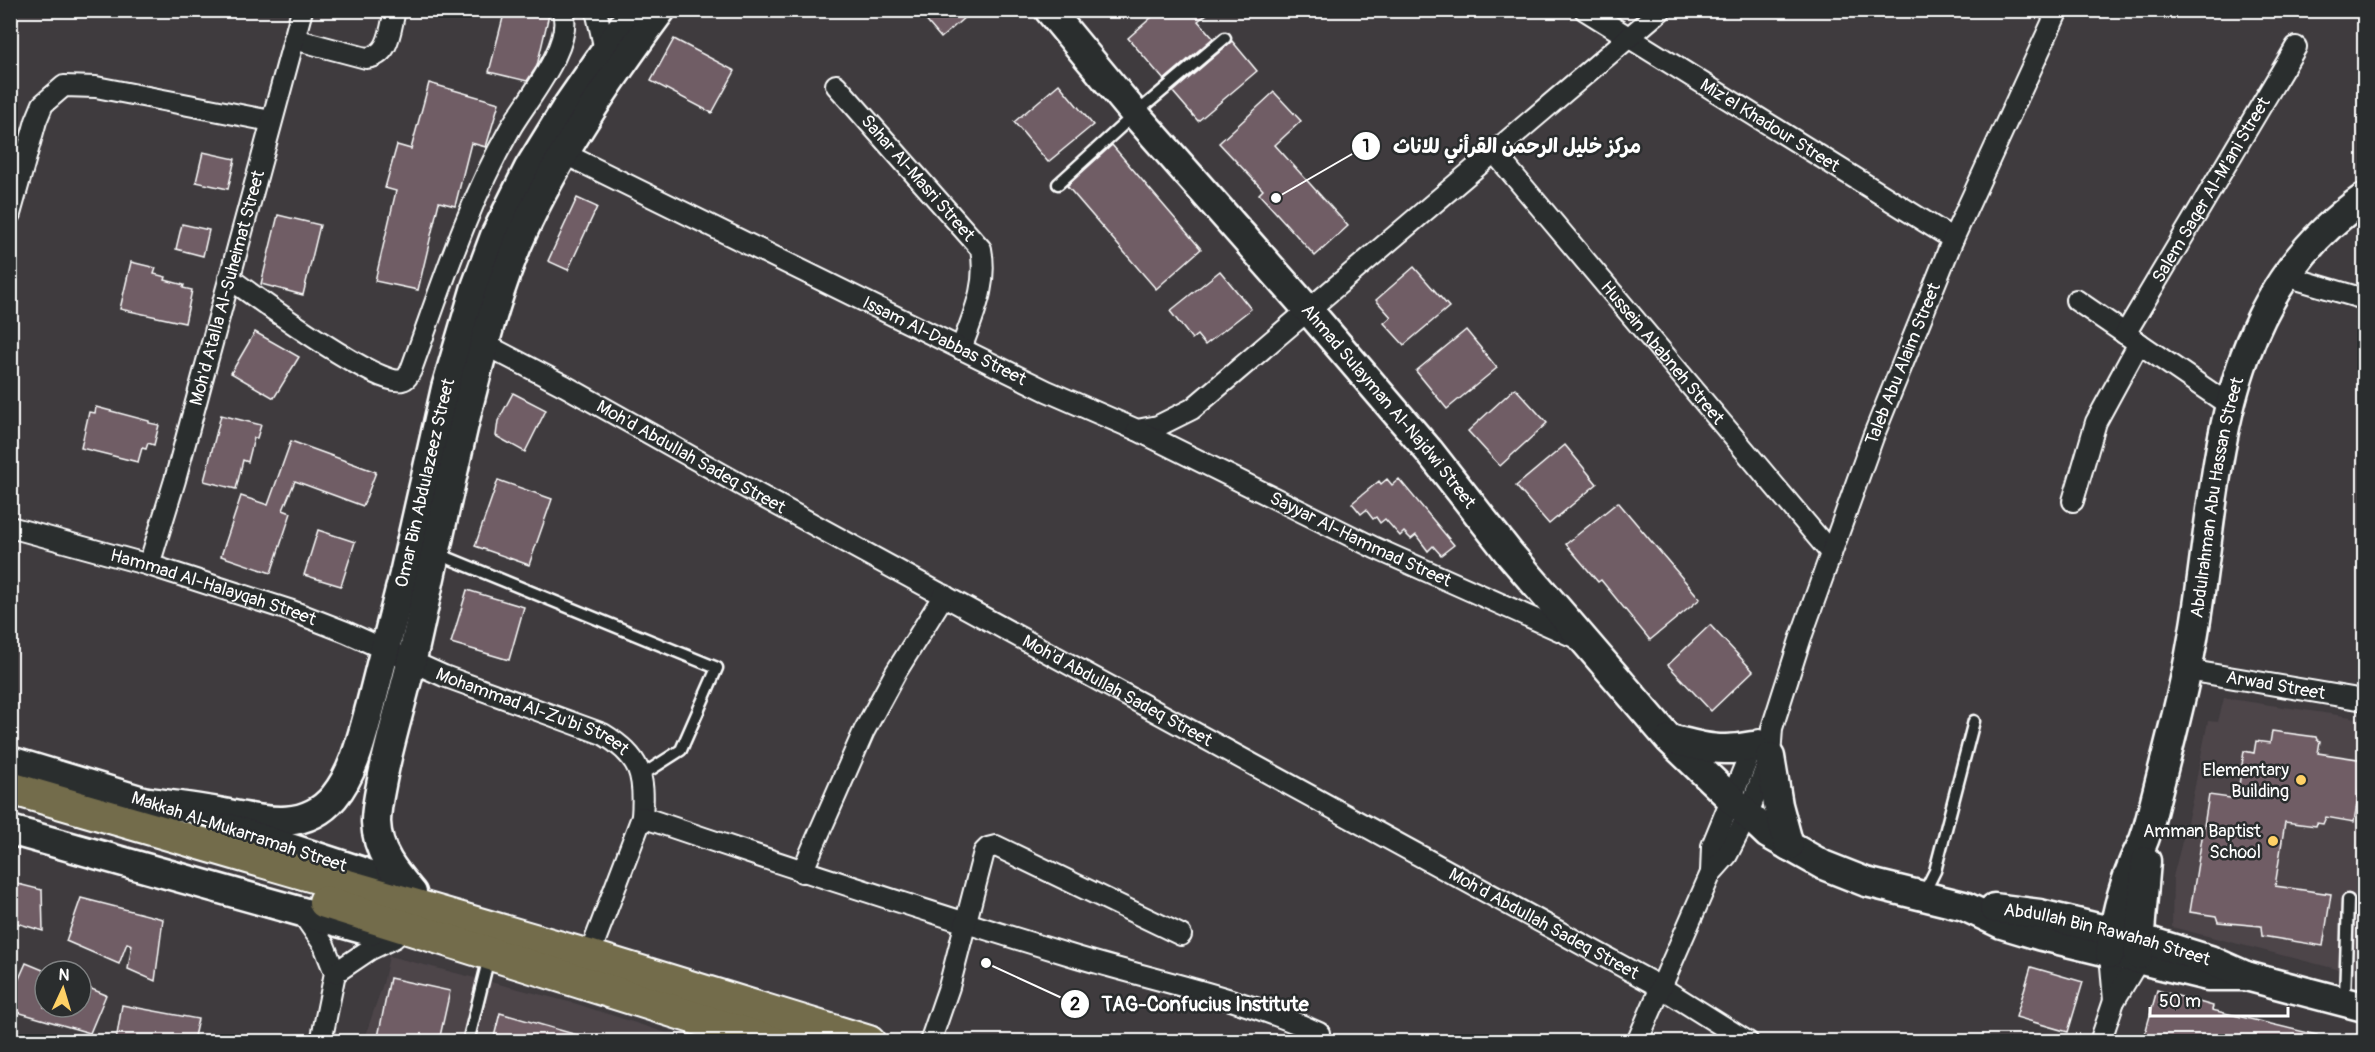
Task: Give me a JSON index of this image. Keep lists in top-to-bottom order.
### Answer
{
  "streets": {
    "main road": ["Makkah Al-Mukarramah Street"],
    "street": [
      "Miz'el Khadour Street",
      "Sahar Al-Masri Street",
      "Salem Saqer Al-M'ani Street",
      "Moh'd Atalla Al-Suheimat Street",
      "Issam Al-Dabbas Street",
      "Hussein Ababneh Street",
      "Taleb Abu Alaim Street",
      "Ahmad Sulayman Al-Najdwi Street",
      "Moh'd Abdullah Sadeq Street",
      "Omar Bin Abdulazeez Street",
      "Abdulrahman Abu Hassan Street",
      "Sayyar Al-Hammad Street",
      "Hammad Al-Halayqah Street",
      "Arwad Street",
      "Mohammad Al-Zu'bi Street",
      "Abdullah Bin Rawahah Street"
    ]
  },
  "crossings": [
    ["Miz'el Khadour Street", "Taleb Abu Alaim Street"],
    ["Sahar Al-Masri Street", "Issam Al-Dabbas Street"],
    ["Moh'd Atalla Al-Suheimat Street", "Hammad Al-Halayqah Street"],
    ["Issam Al-Dabbas Street", "Omar Bin Abdulazeez Street"],
    ["Issam Al-Dabbas Street", "Sayyar Al-Hammad Street"],
    ["Hussein Ababneh Street", "Taleb Abu Alaim Street"],
    ["Taleb Abu Alaim Street", "Ahmad Sulayman Al-Najdwi Street"],
    ["Taleb Abu Alaim Street", "Moh'd Abdullah Sadeq Street"],
    ["Taleb Abu Alaim Street", "Abdullah Bin Rawahah Street"],
    ["Ahmad Sulayman Al-Najdwi Street", "Sayyar Al-Hammad Street"],
    ["Ahmad Sulayman Al-Najdwi Street", "Abdullah Bin Rawahah Street"],
    ["Moh'd Abdullah Sadeq Street", "Omar Bin Abdulazeez Street"],
    ["Omar Bin Abdulazeez Street", "Hammad Al-Halayqah Street"],
    ["Omar Bin Abdulazeez Street", "Mohammad Al-Zu'bi Street"],
    ["Omar Bin Abdulazeez Street", "Makkah Al-Mukarramah Street"],
    ["Abdulrahman Abu Hassan Street", "Arwad Street"],
    ["Abdulrahman Abu Hassan Street", "Abdullah Bin Rawahah Street"],
    ["Hammad Al-Halayqah Street", "Mohammad Al-Zu'bi Street"]
  ],
  "places": [
    "مركز خليل الرحمن القرأني للاناث",
    "Elementary Building",
    "Amman Baptist School",
    "TAG-Confucius Institute"
  ],
  "scale_bar": "50 m",
  "north": "top"
}
